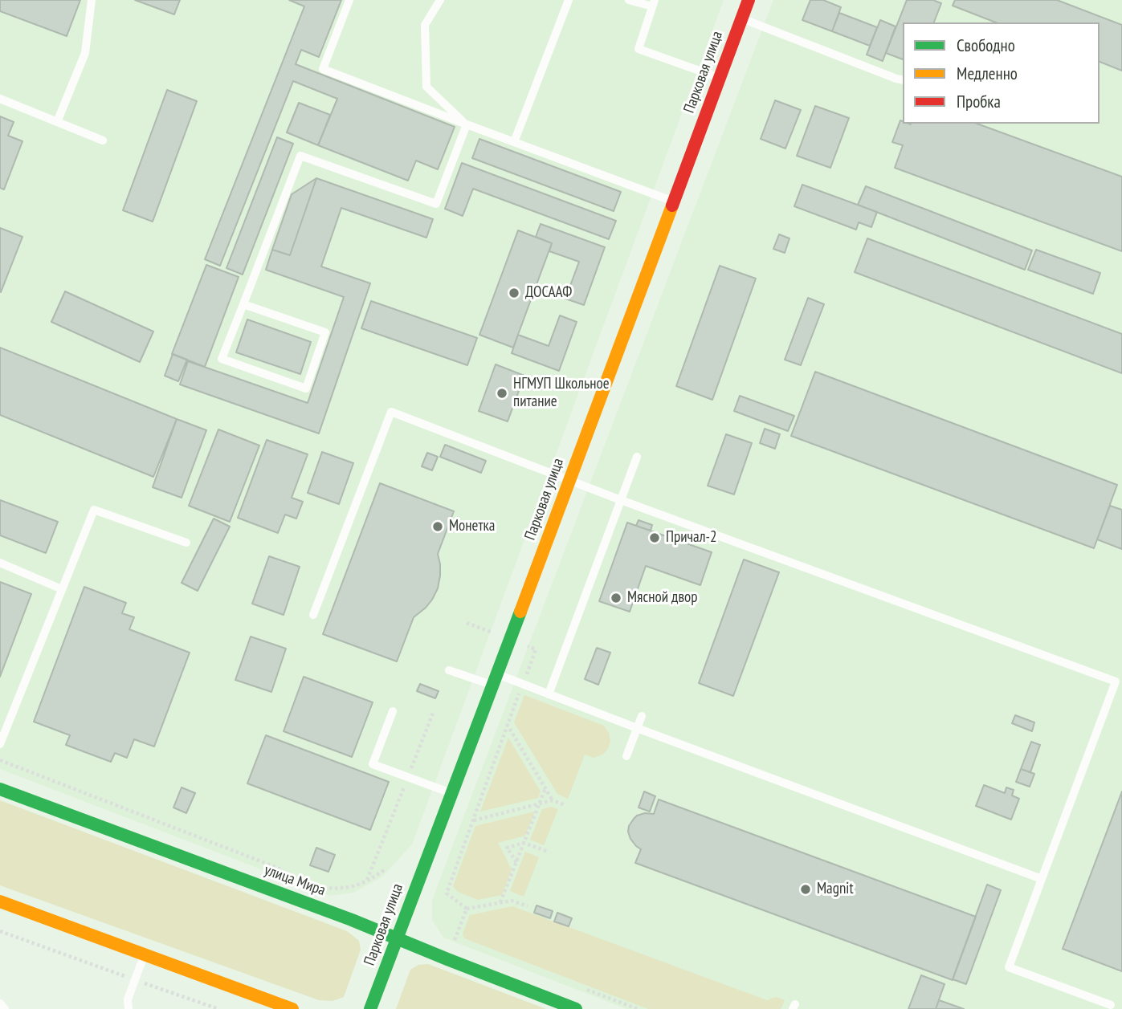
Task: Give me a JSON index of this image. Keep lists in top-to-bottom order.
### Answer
{
  "streets": {
    "main road": ["Парковая улица", "улица Мира"]
  },
  "crossings": [
    ["Парковая улица", "улица Мира"]
  ],
  "places": [
    "ДОСААФ",
    "НГМУП Школьное питание",
    "Монетка",
    "Причал-2",
    "Мясной двор",
    "Magnit"
  ],
  "legend": ["Свободно", "Медленно", "Пробка"]
}
